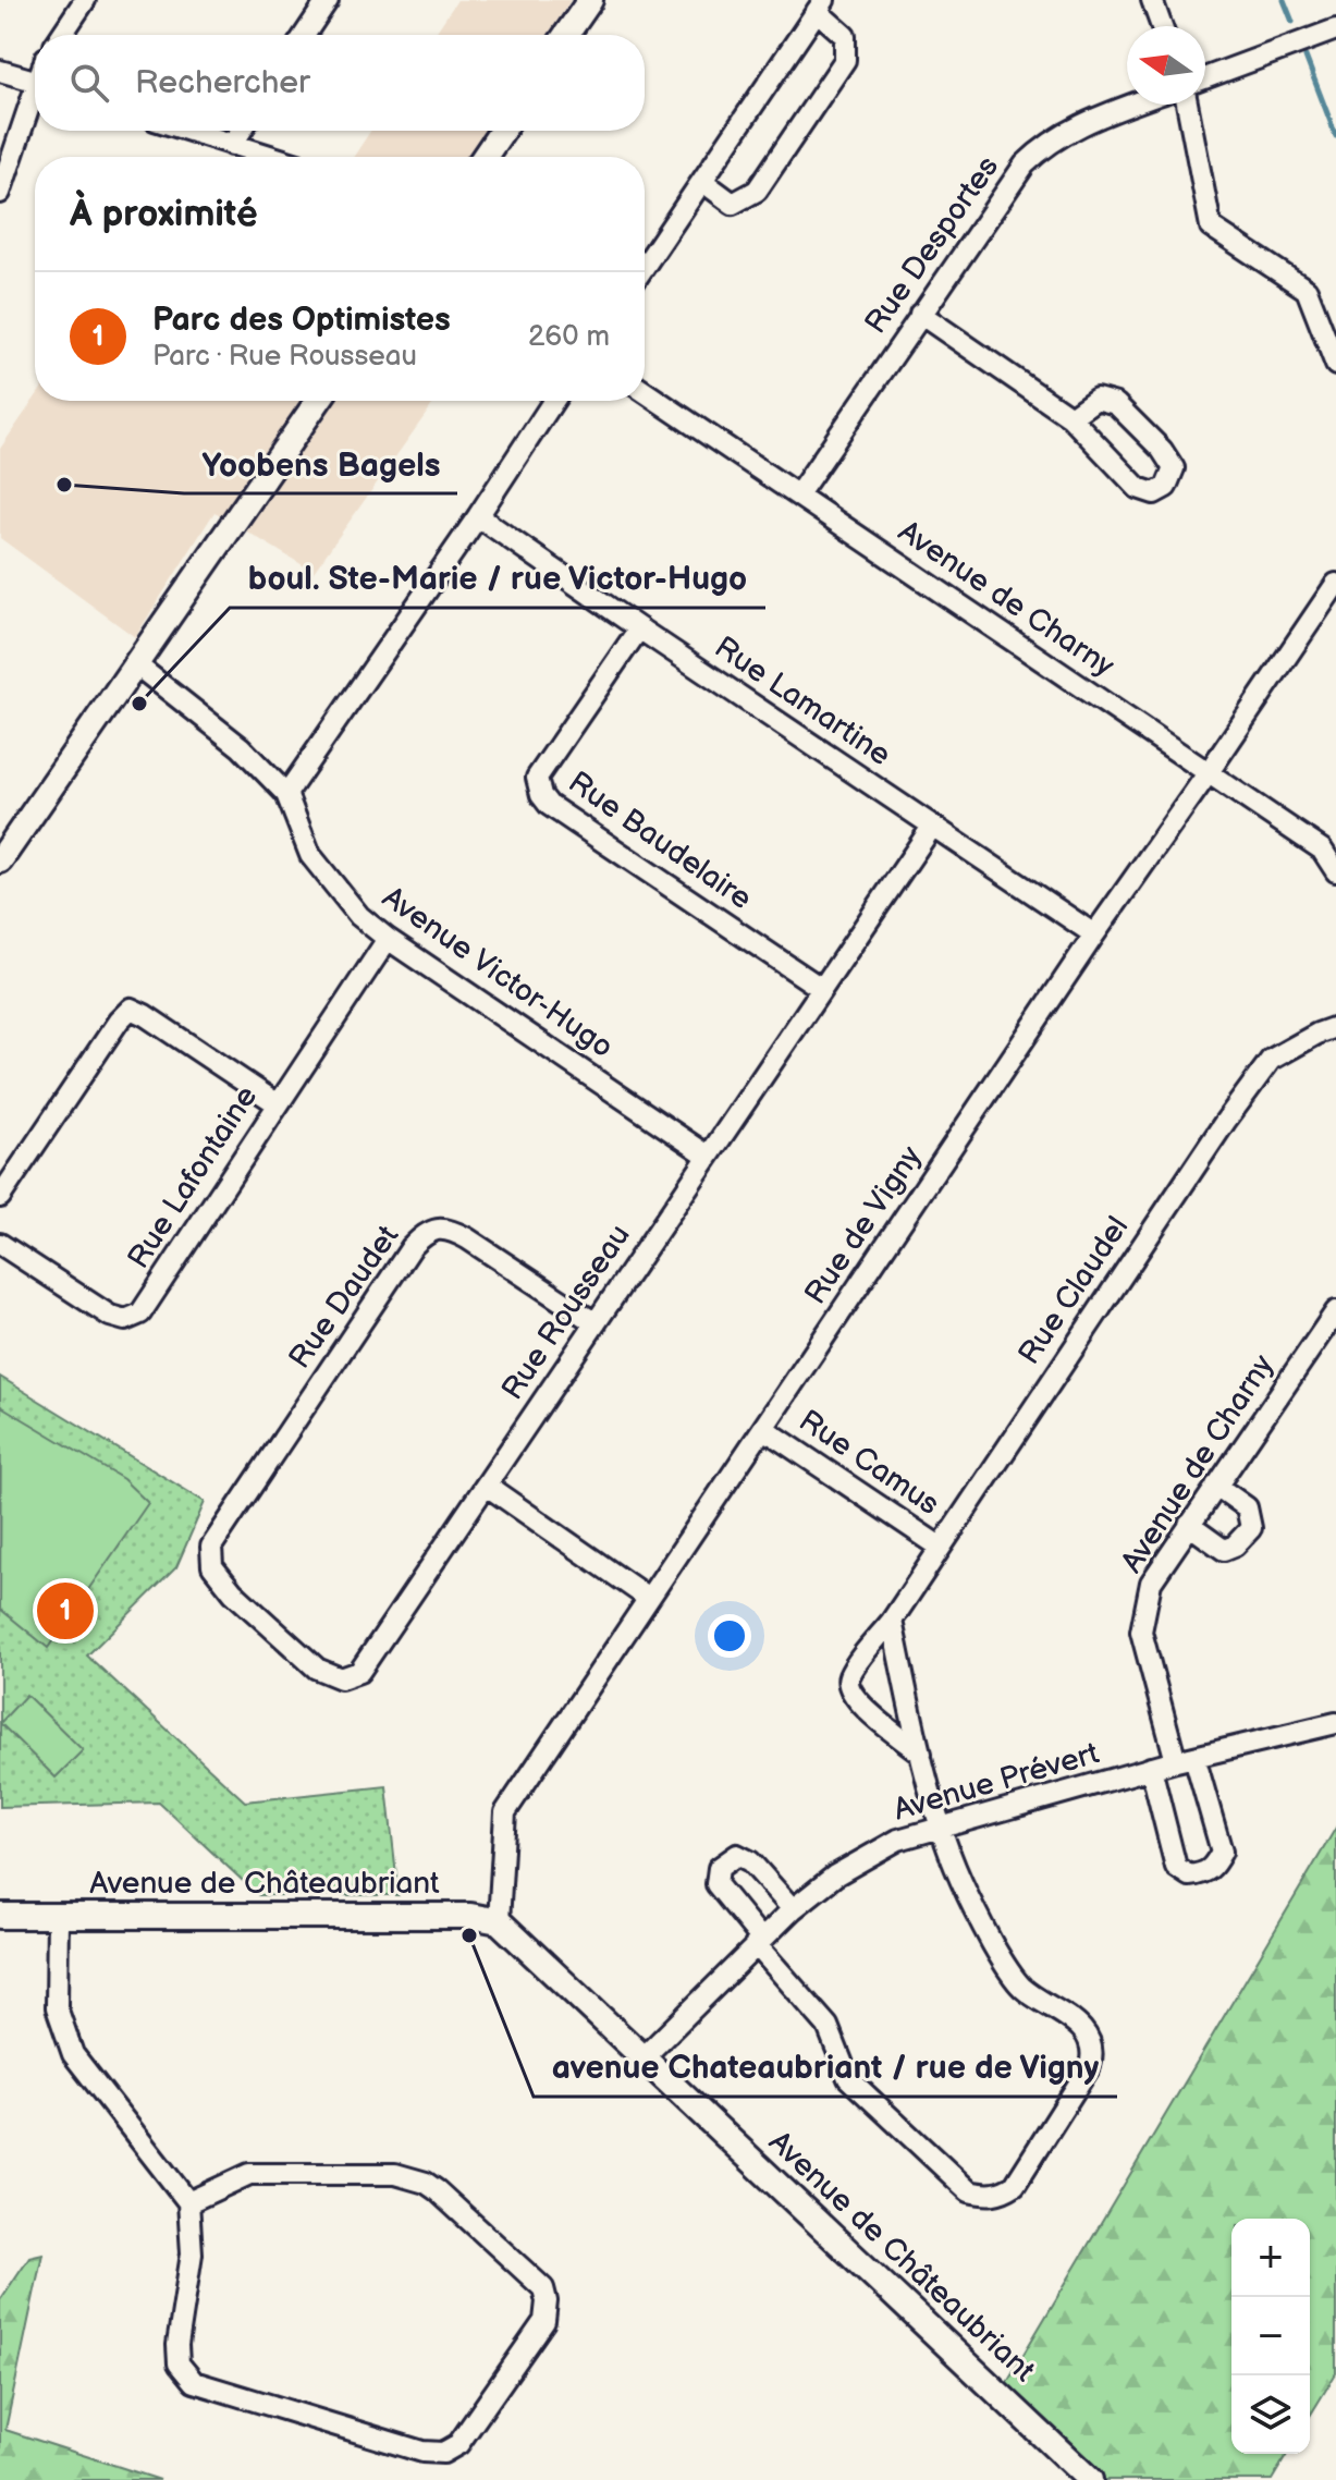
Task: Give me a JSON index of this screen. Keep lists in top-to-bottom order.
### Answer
{
  "streets": {
    "street": [
      "Rue Desportes",
      "Avenue de Charny",
      "Rue Lamartine",
      "Rue Baudelaire",
      "Avenue Victor-Hugo",
      "Rue Lafontaine",
      "Rue de Vigny",
      "Rue Claudel",
      "Rue Daudet",
      "Rue Rousseau",
      "Rue Camus",
      "Avenue Prévert",
      "Avenue de Châteaubriant"
    ]
  },
  "crossings": [
    ["Rue Desportes", "Avenue de Charny"],
    ["Avenue de Charny", "Rue de Vigny"],
    ["Avenue de Charny", "Avenue Prévert"],
    ["Rue Lamartine", "Rue Baudelaire"],
    ["Rue Lamartine", "Rue de Vigny"],
    ["Rue Lamartine", "Rue Rousseau"],
    ["Rue Baudelaire", "Rue Rousseau"],
    ["Avenue Victor-Hugo", "Rue Lafontaine"],
    ["Avenue Victor-Hugo", "Rue Rousseau"],
    ["Rue de Vigny", "Rue Camus"],
    ["Rue de Vigny", "Avenue de Châteaubriant"],
    ["Rue Claudel", "Rue Camus"],
    ["Rue Daudet", "Rue Rousseau"],
    ["Avenue Prévert", "Avenue de Châteaubriant"]
  ],
  "places": ["Yoobens Bagels", "boul. Ste-Marie / rue Victor-Hugo", "avenue Chateaubriant / rue de Vigny"],
  "north": "left",
  "page": {
    "search": "Rechercher",
    "heading": "À proximité",
    "list": [
      {
        "mark": "1",
        "name": "Parc des Optimistes",
        "note": "Parc · Rue Rousseau",
        "value": "260 m"
      }
    ],
    "pins": "1",
    "map_buttons": ["+", "−"]
  }
}
